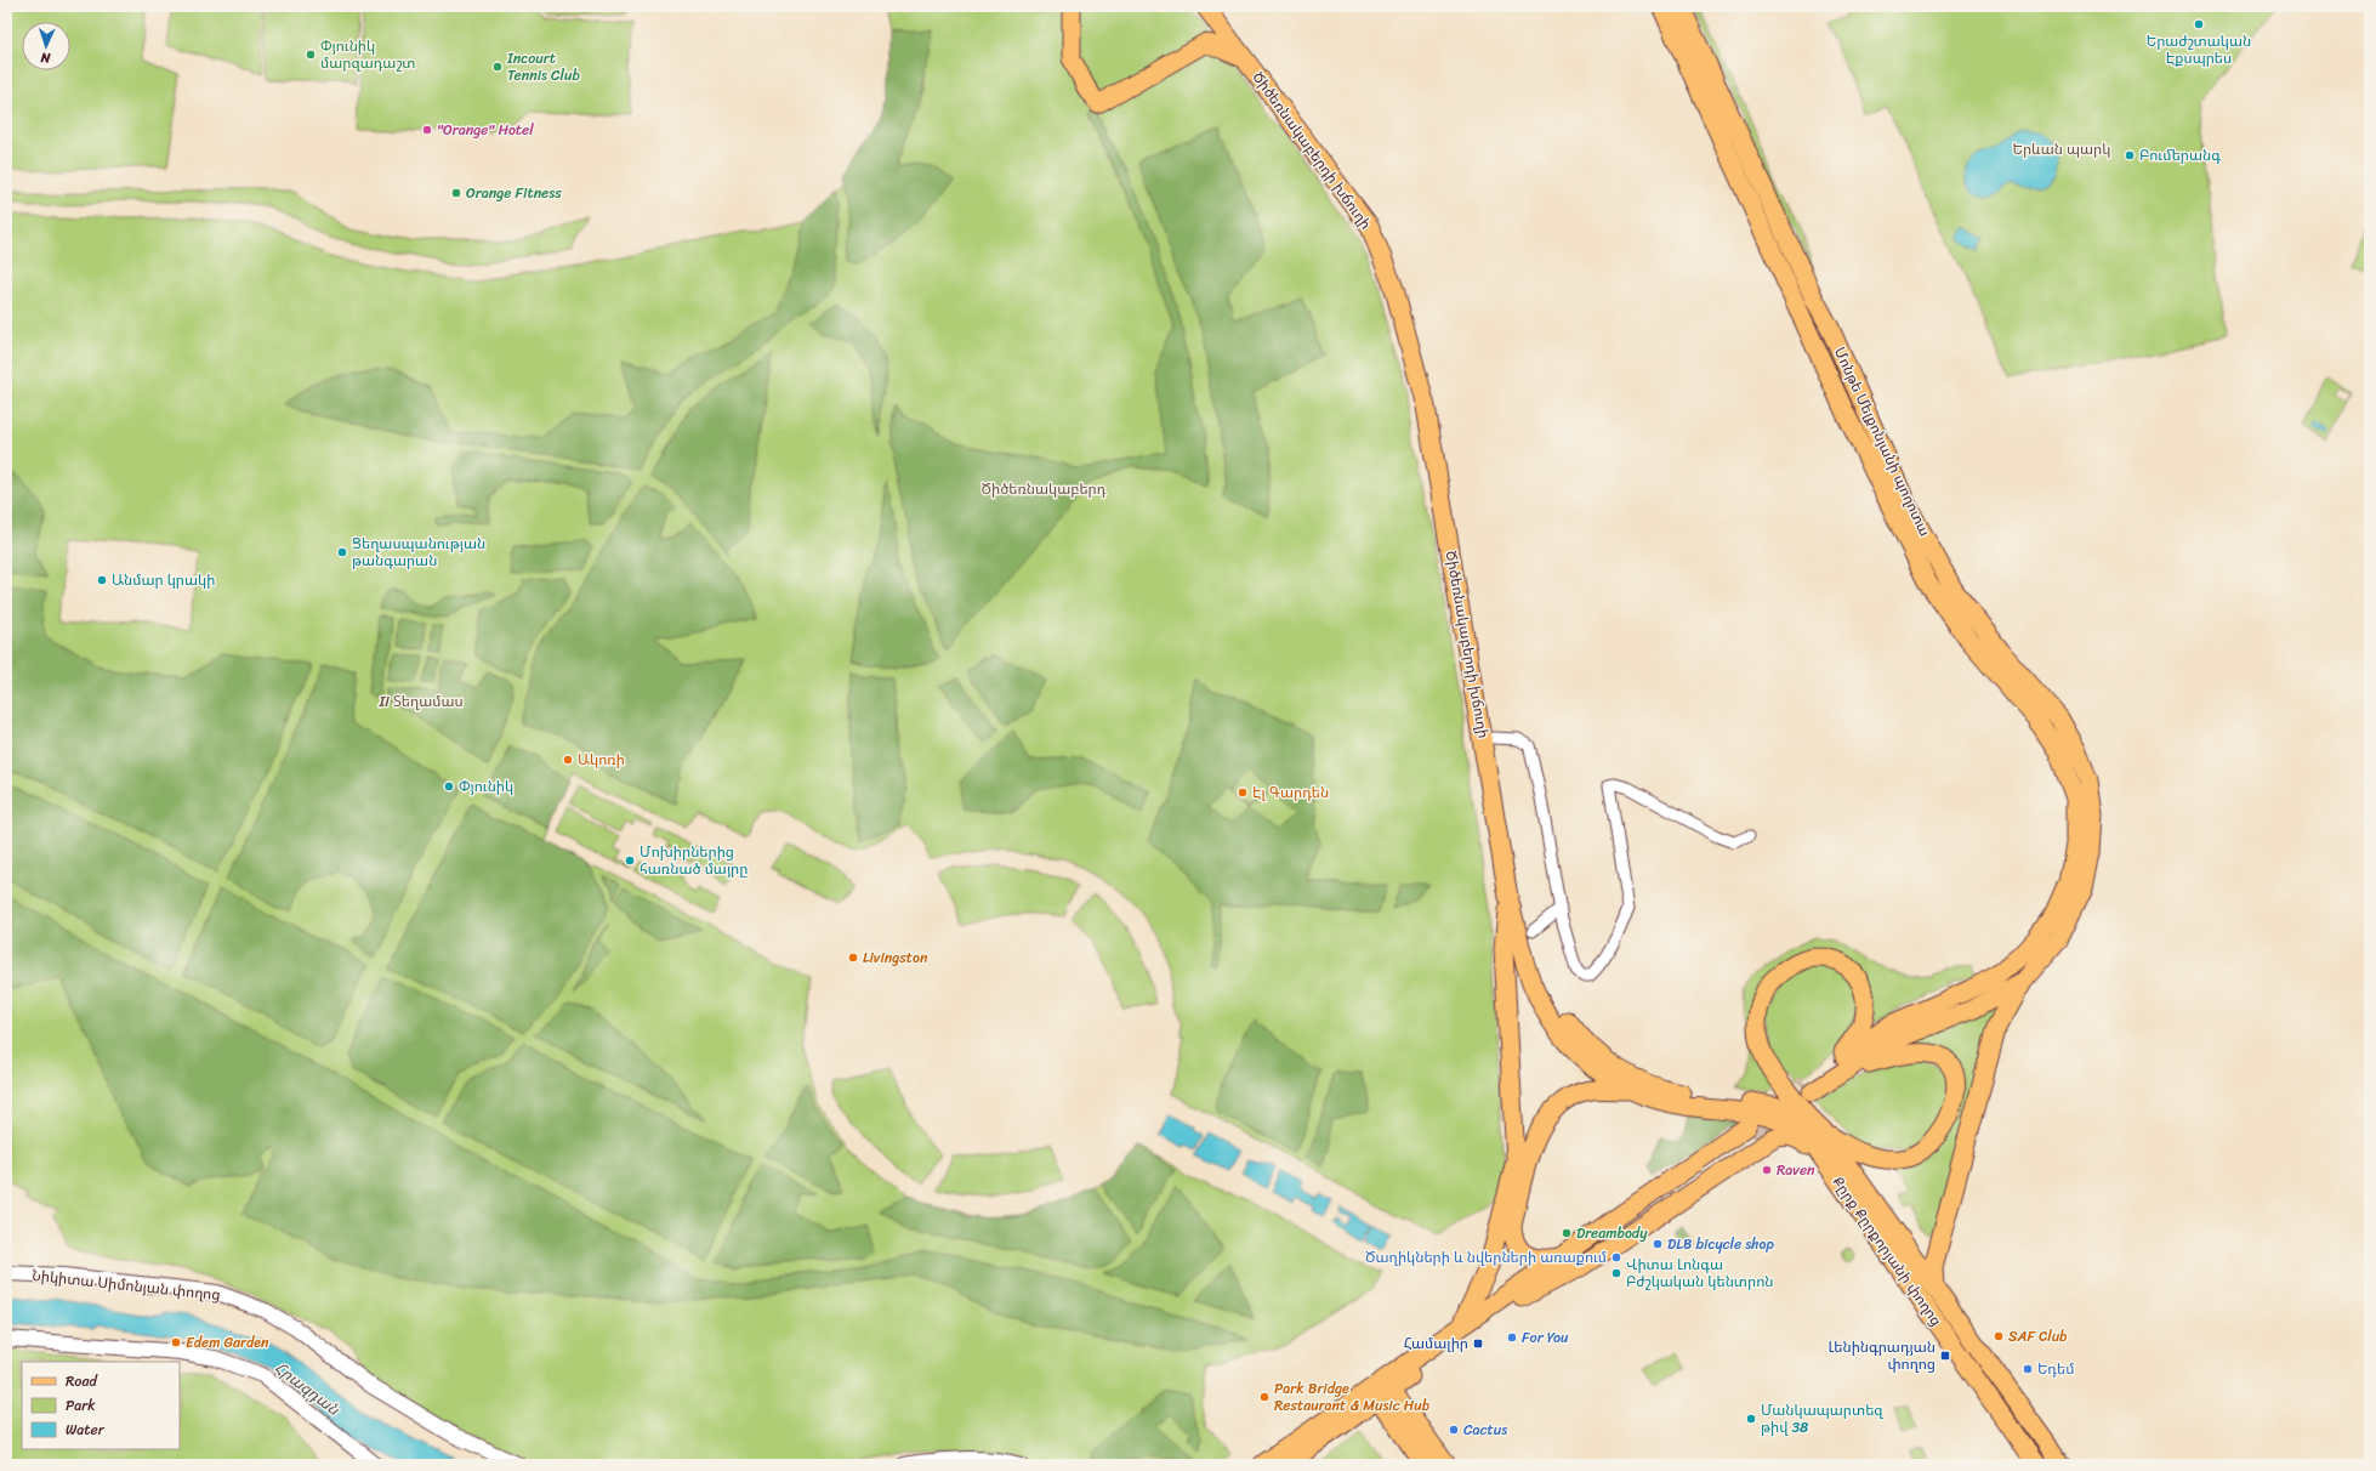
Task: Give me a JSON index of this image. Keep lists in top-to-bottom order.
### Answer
{
  "streets": {
    "main road": ["Ծիծեռնակաբերդի խճուղի", "Մոնթե Մելքոնյանի պողոտա", "Քըրք Քըրքորյանի փողոց"],
    "street": ["Նիկիտա Սիմոնյան փողոց"]
  },
  "crossings": [
    ["Ծիծեռնակաբերդի խճուղի", "Քըրք Քըրքորյանի փողոց"]
  ],
  "water": ["Հրազդան"],
  "parks": ["Երևան պարկ", "Ծիծեռնակաբերդ", "II Տեղամաս"],
  "places": {
    "other": [
      "Երաժշտական Էքսպրես",
      "Փյունիկ մարզադաշտ",
      "Incourt Tennis Club",
      "\"Orange\" Hotel",
      "Բումերանգ",
      "Orange Fitness",
      "Ցեղասպանության թանգարան",
      "Անմար կրակի",
      "Ակոռի",
      "Փյունիկ",
      "Էլ Գարդեն",
      "Մոխիրներից հառնած մայրը",
      "Livingston",
      "Raven",
      "Dreambody",
      "DLB bicycle shop",
      "Ծաղիկների և նվերների առաքում",
      "Վիտա Լոնգա Բժշկական կենտրոն",
      "SAF Club",
      "For You",
      "Edem Garden",
      "Եդեմ",
      "Park Bridge Restaurant & Music Hub",
      "Մանկապարտեզ թիվ 38",
      "Cactus"
    ],
    "transit": ["Համալիր", "Լենինգրադյան փողոց"]
  },
  "legend": ["Road", "Park", "Water"],
  "north": "bottom"
}
